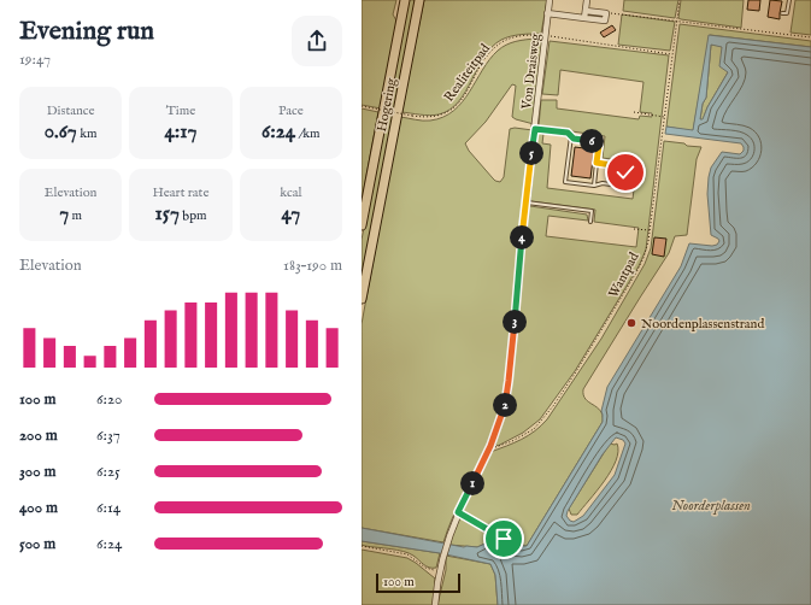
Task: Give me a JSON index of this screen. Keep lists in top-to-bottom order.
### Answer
{
  "streets": {
    "highway": ["Hogering"],
    "street": ["Von Draisweg"],
    "path": ["Realiteitpad", "Wantpad"]
  },
  "crossings": [
    ["Von Draisweg", "Realiteitpad"],
    ["Von Draisweg", "Wantpad"],
    ["Realiteitpad", "Wantpad"]
  ],
  "water": ["Noorderplassen"],
  "places": ["Noordenplassenstrand"],
  "scale_bar": "100 m",
  "page": {
    "heading": ["Evening run", "19:47"],
    "stats": [
      ["Distance", "0.67 km"],
      ["Time", "4:17"],
      ["Pace", "6:24 /km"],
      ["Elevation", "7 m"],
      ["Heart rate", "157 bpm"],
      ["kcal", "47"]
    ],
    "pins": [
      "6",
      "5",
      "4",
      "3",
      "2",
      "1"
    ],
    "chart": ["Elevation", "183–190 m"],
    "list": [
      {
        "name": "100 m",
        "note": "6:20"
      },
      {
        "name": "200 m",
        "note": "6:37"
      },
      {
        "name": "300 m",
        "note": "6:25"
      },
      {
        "name": "400 m",
        "note": "6:14"
      },
      {
        "name": "500 m",
        "note": "6:24"
      }
    ],
    "scale": "100 m"
  }
}
